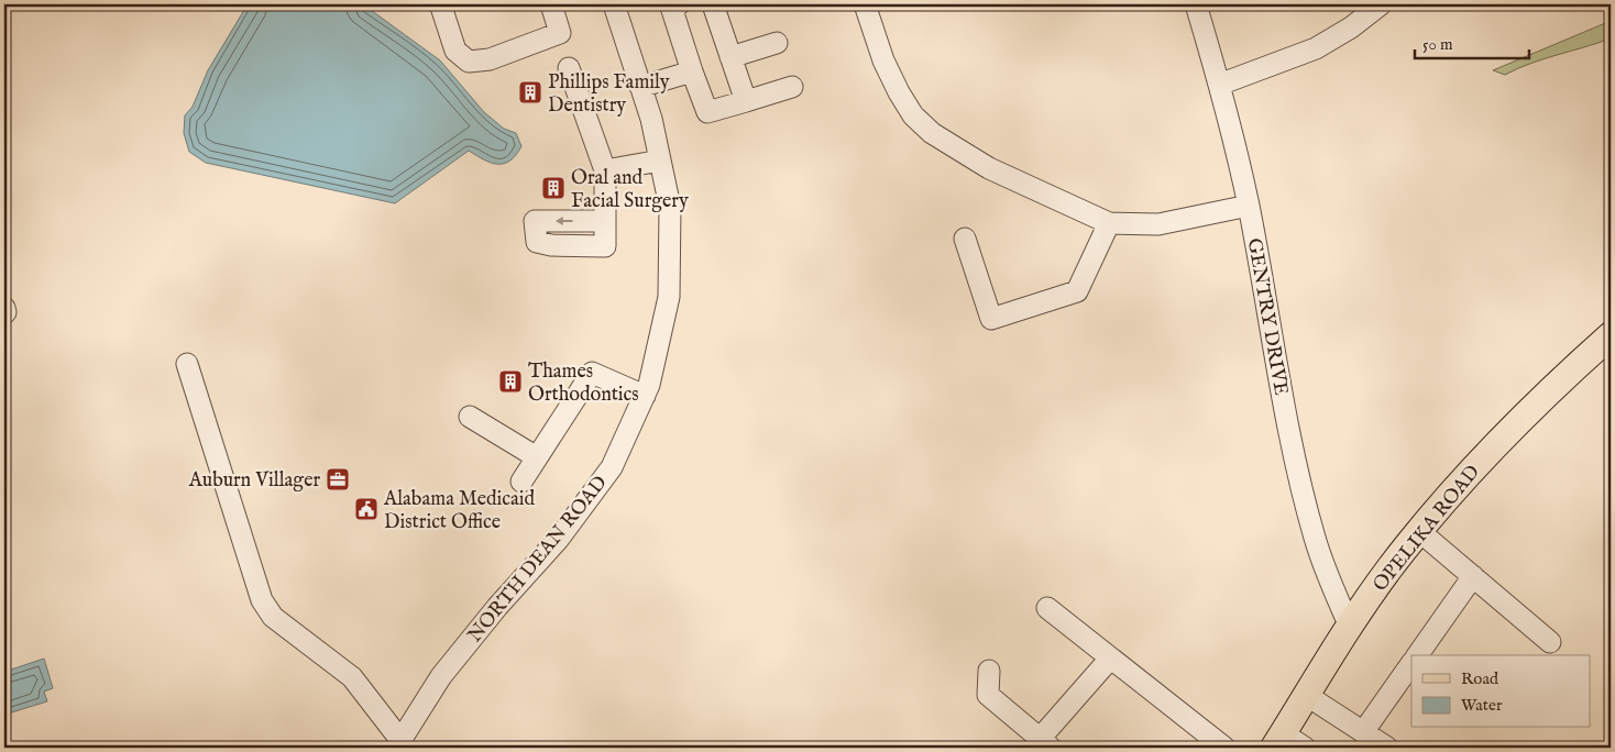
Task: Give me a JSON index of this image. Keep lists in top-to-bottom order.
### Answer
{
  "streets": {
    "main road": ["OPELIKA ROAD"],
    "street": ["GENTRY DRIVE", "NORTH DEAN ROAD"]
  },
  "crossings": [
    ["GENTRY DRIVE", "OPELIKA ROAD"]
  ],
  "places": {
    "building": ["Phillips Family Dentistry", "Oral and Facial Surgery", "Thames Orthodontics"],
    "office": ["Auburn Villager"],
    "public building": ["Alabama Medicaid District Office"]
  },
  "legend": ["Road", "Water"],
  "scale_bar": "50 m"
}
